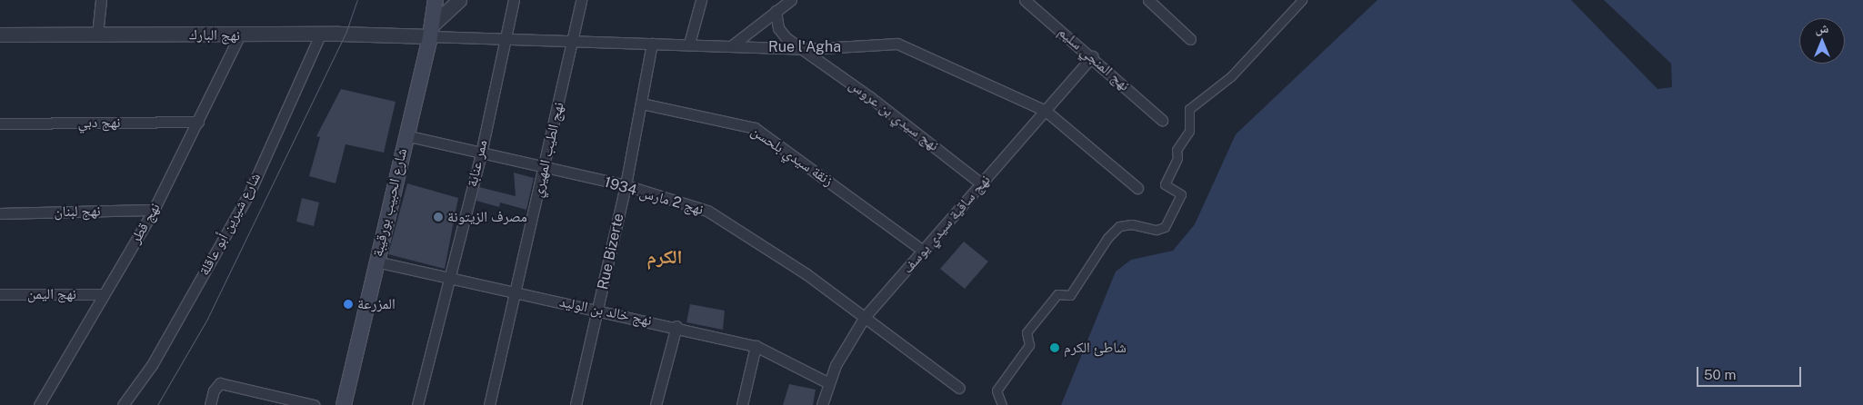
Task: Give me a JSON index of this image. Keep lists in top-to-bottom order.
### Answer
{
  "streets": {
    "main road": ["شارع الحبيب بورقيبة"],
    "street": [
      "نهج البارك",
      "Rue l'Agha",
      "نهج المنجي سليم",
      "نهج سيدي بن عروس",
      "نهج دبي",
      "نهج الطيب المهيري",
      "زنقة سيدي بلحسن",
      "ممر عنابة",
      "نهج 2 مارس 1934",
      "نهج لبنان",
      "نهج قطر",
      "شارع شيرين أبو عاقلة",
      "نهج ساقية سيدي يوسف",
      "Rue Bizerte",
      "نهج اليمن",
      "نهج خالد بن الوليد"
    ]
  },
  "crossings": [
    ["نهج البارك", "Rue l'Agha"],
    ["نهج البارك", "شارع الحبيب بورقيبة"],
    ["نهج البارك", "نهج قطر"],
    ["نهج البارك", "شارع شيرين أبو عاقلة"],
    ["Rue l'Agha", "نهج سيدي بن عروس"],
    ["Rue l'Agha", "نهج الطيب المهيري"],
    ["Rue l'Agha", "ممر عنابة"],
    ["Rue l'Agha", "شارع الحبيب بورقيبة"],
    ["Rue l'Agha", "نهج ساقية سيدي يوسف"],
    ["Rue l'Agha", "Rue Bizerte"],
    ["نهج المنجي سليم", "نهج ساقية سيدي يوسف"],
    ["نهج سيدي بن عروس", "نهج ساقية سيدي يوسف"],
    ["نهج دبي", "نهج قطر"],
    ["نهج الطيب المهيري", "نهج 2 مارس 1934"],
    ["نهج الطيب المهيري", "نهج خالد بن الوليد"],
    ["زنقة سيدي بلحسن", "نهج ساقية سيدي يوسف"],
    ["زنقة سيدي بلحسن", "Rue Bizerte"],
    ["ممر عنابة", "نهج 2 مارس 1934"],
    ["ممر عنابة", "نهج خالد بن الوليد"],
    ["نهج 2 مارس 1934", "شارع الحبيب بورقيبة"],
    ["نهج 2 مارس 1934", "نهج ساقية سيدي يوسف"],
    ["نهج 2 مارس 1934", "Rue Bizerte"],
    ["شارع الحبيب بورقيبة", "نهج خالد بن الوليد"],
    ["نهج لبنان", "نهج قطر"],
    ["نهج قطر", "نهج اليمن"],
    ["نهج ساقية سيدي يوسف", "نهج خالد بن الوليد"],
    ["Rue Bizerte", "نهج خالد بن الوليد"]
  ],
  "districts": ["الكرم"],
  "places": ["مصرف الزيتونة", "المزرعة", "شاطئ الکرم"],
  "scale_bar": "50 m",
  "north": "top"
}
